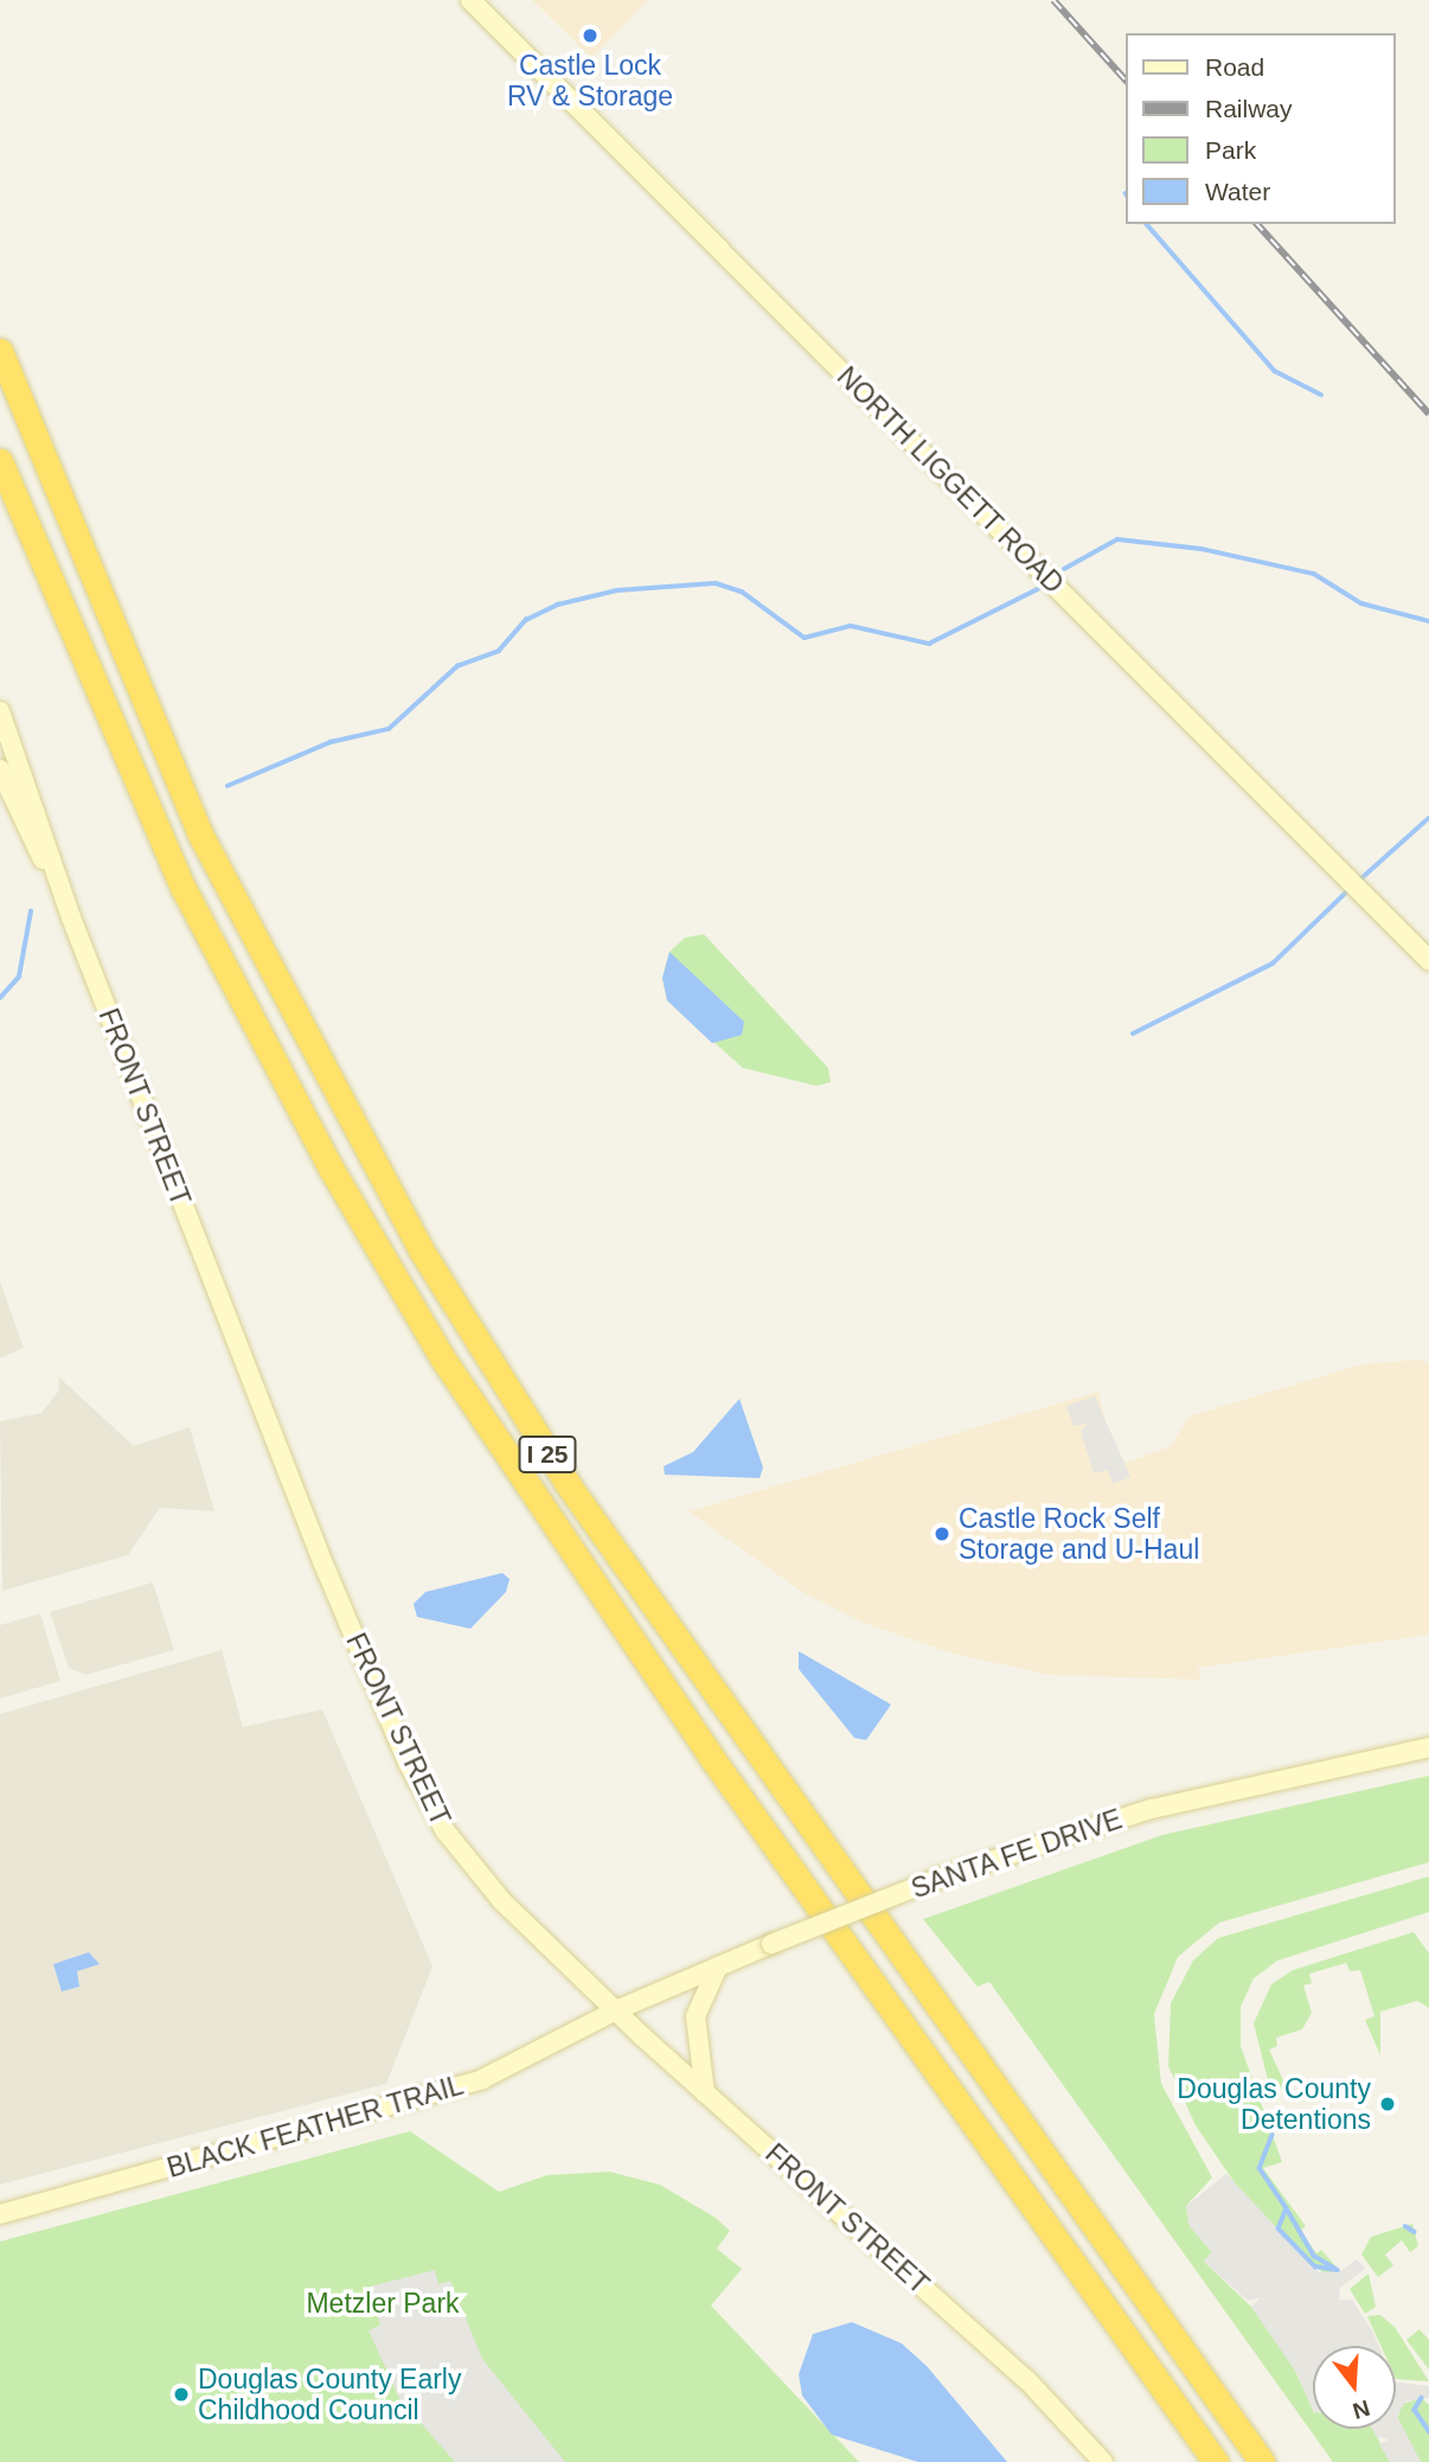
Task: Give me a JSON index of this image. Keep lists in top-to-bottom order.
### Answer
{
  "streets": {
    "highway": ["I 25"],
    "main road": [
      "NORTH LIGGETT ROAD",
      "FRONT STREET",
      "SANTA FE DRIVE",
      "BLACK FEATHER TRAIL"
    ]
  },
  "crossings": [
    ["FRONT STREET", "SANTA FE DRIVE"],
    ["FRONT STREET", "BLACK FEATHER TRAIL"],
    ["SANTA FE DRIVE", "BLACK FEATHER TRAIL"]
  ],
  "parks": ["Metzler Park"],
  "places": [
    "Castle Lock RV & Storage",
    "Castle Rock Self Storage and U-Haul",
    "Douglas County Detentions",
    "Douglas County Early Childhood Council"
  ],
  "legend": [
    "Road",
    "Railway",
    "Park",
    "Water"
  ],
  "north": "bottom"
}
